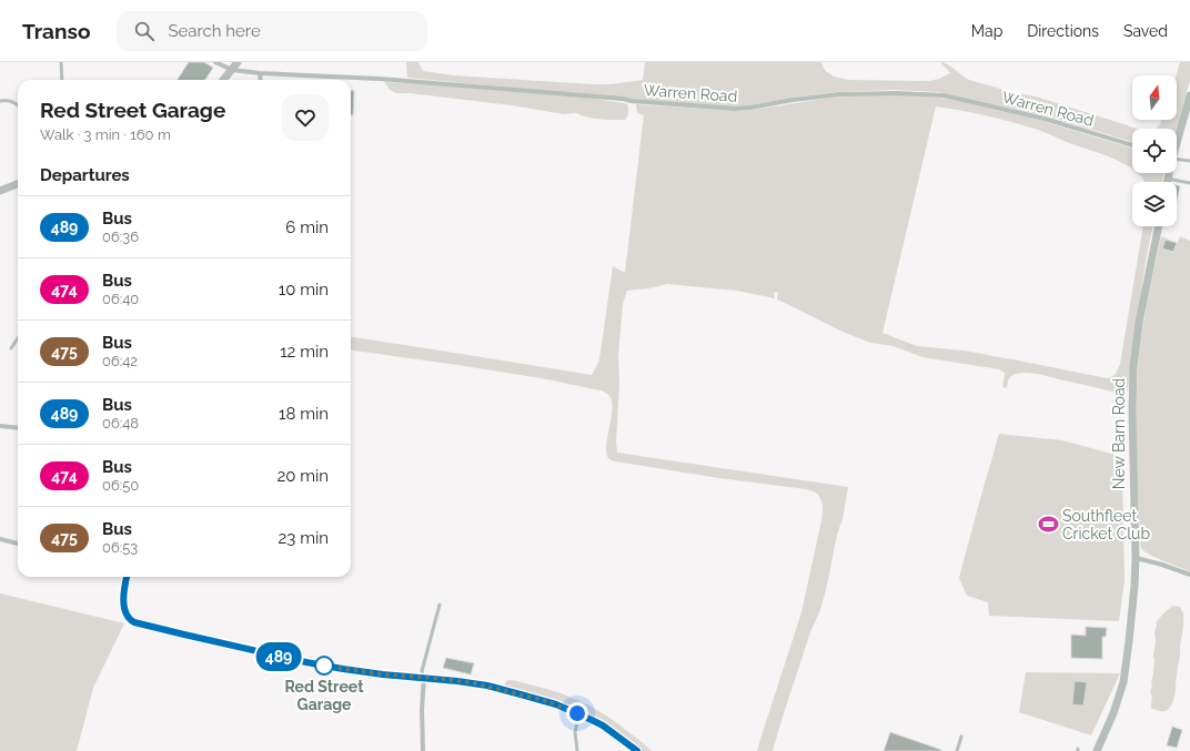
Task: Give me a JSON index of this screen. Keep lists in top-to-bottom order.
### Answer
{
  "streets": {
    "street": ["Warren Road", "New Barn Road"]
  },
  "places": {
    "sports": ["Southfleet Cricket Club"],
    "other": ["Red Street Garage"]
  },
  "lines": ["bus line 489"],
  "north": "top",
  "page": {
    "header": "Transo",
    "search": "Search here",
    "nav": ["Map", "Directions", "Saved"],
    "on_map": "489",
    "heading": [
      ["Red Street Garage", "Walk · 3 min · 160 m"],
      "Departures"
    ],
    "list": [
      {
        "mark": "489",
        "name": "Bus",
        "note": "06:36",
        "value": "6 min"
      },
      {
        "mark": "474",
        "name": "Bus",
        "note": "06:40",
        "value": "10 min"
      },
      {
        "mark": "475",
        "name": "Bus",
        "note": "06:42",
        "value": "12 min"
      },
      {
        "mark": "489",
        "name": "Bus",
        "note": "06:48",
        "value": "18 min"
      },
      {
        "mark": "474",
        "name": "Bus",
        "note": "06:50",
        "value": "20 min"
      },
      {
        "mark": "475",
        "name": "Bus",
        "note": "06:53",
        "value": "23 min"
      }
    ]
  }
}
